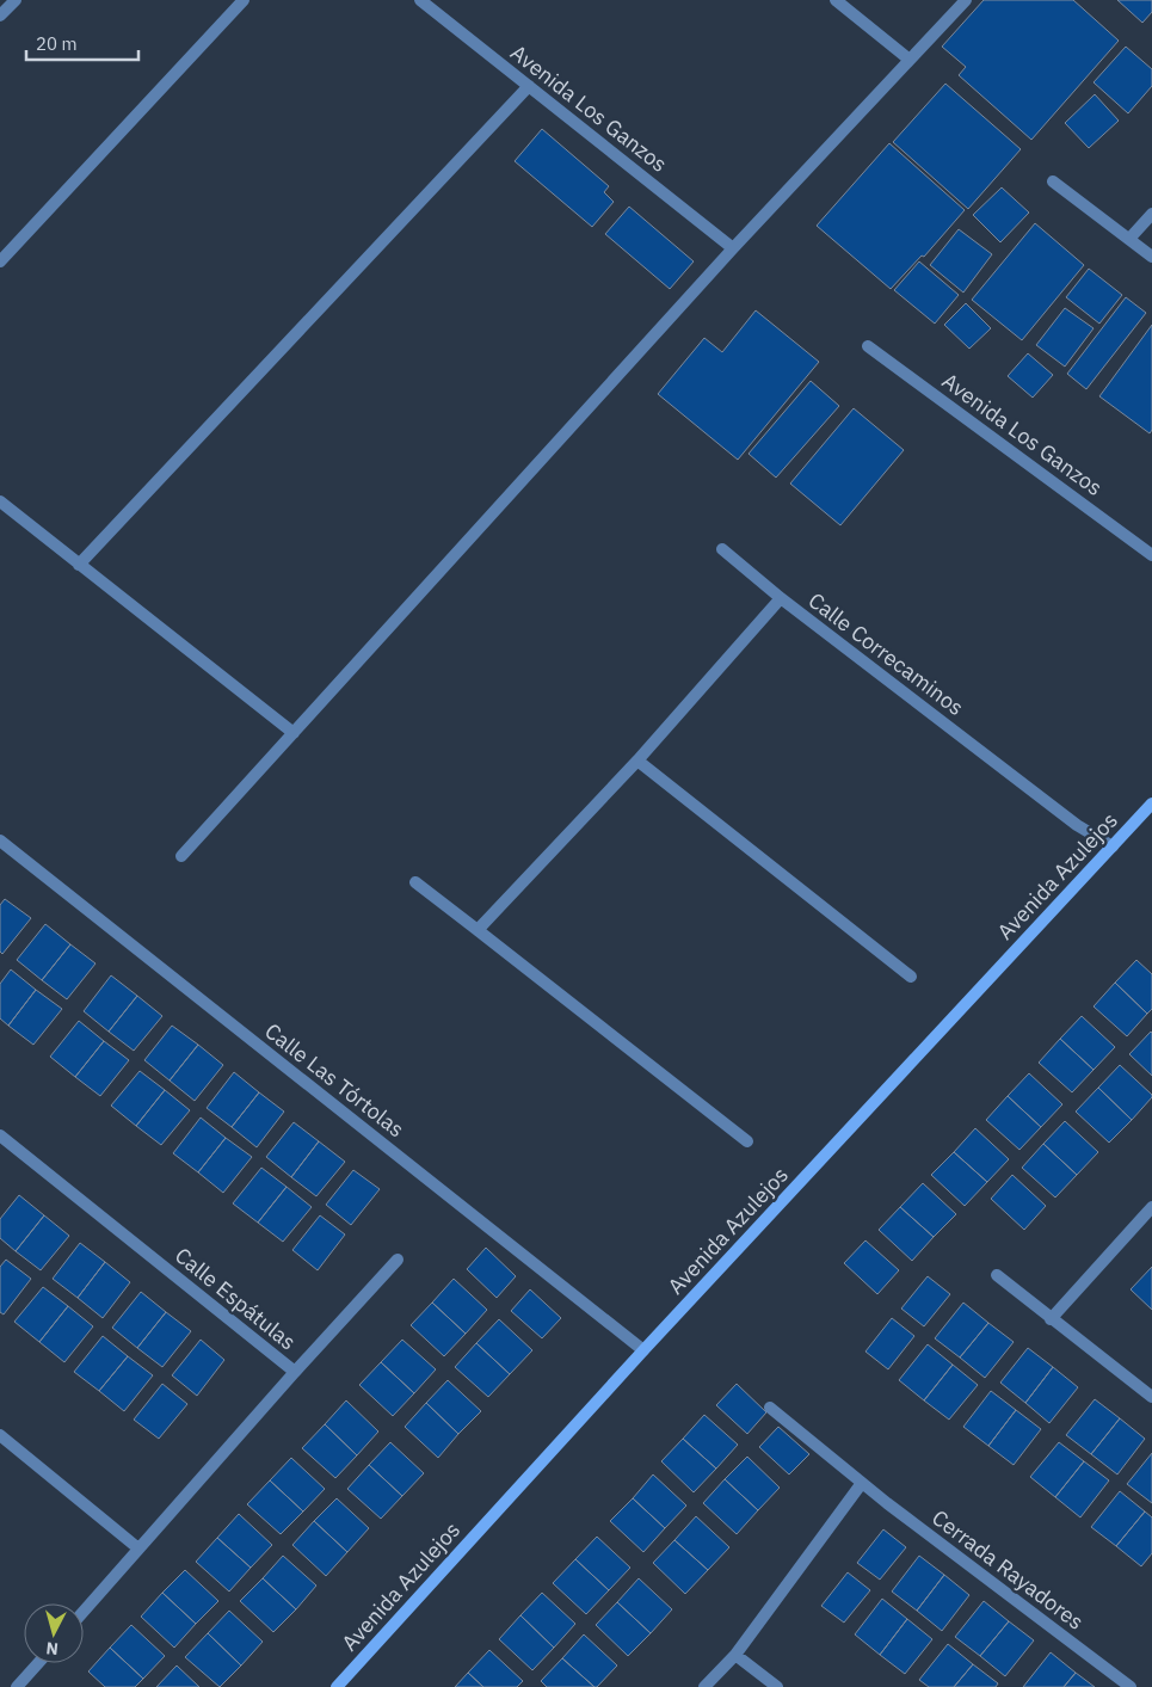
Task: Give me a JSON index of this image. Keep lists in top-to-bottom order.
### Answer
{
  "streets": {
    "main road": ["Avenida Azulejos"],
    "street": [
      "Avenida Los Ganzos",
      "Calle Correcaminos",
      "Calle Las Tórtolas",
      "Calle Espátulas",
      "Cerrada Rayadores"
    ]
  },
  "crossings": [
    ["Calle Correcaminos", "Avenida Azulejos"],
    ["Avenida Azulejos", "Calle Las Tórtolas"]
  ],
  "scale_bar": "20 m",
  "north": "bottom"
}
